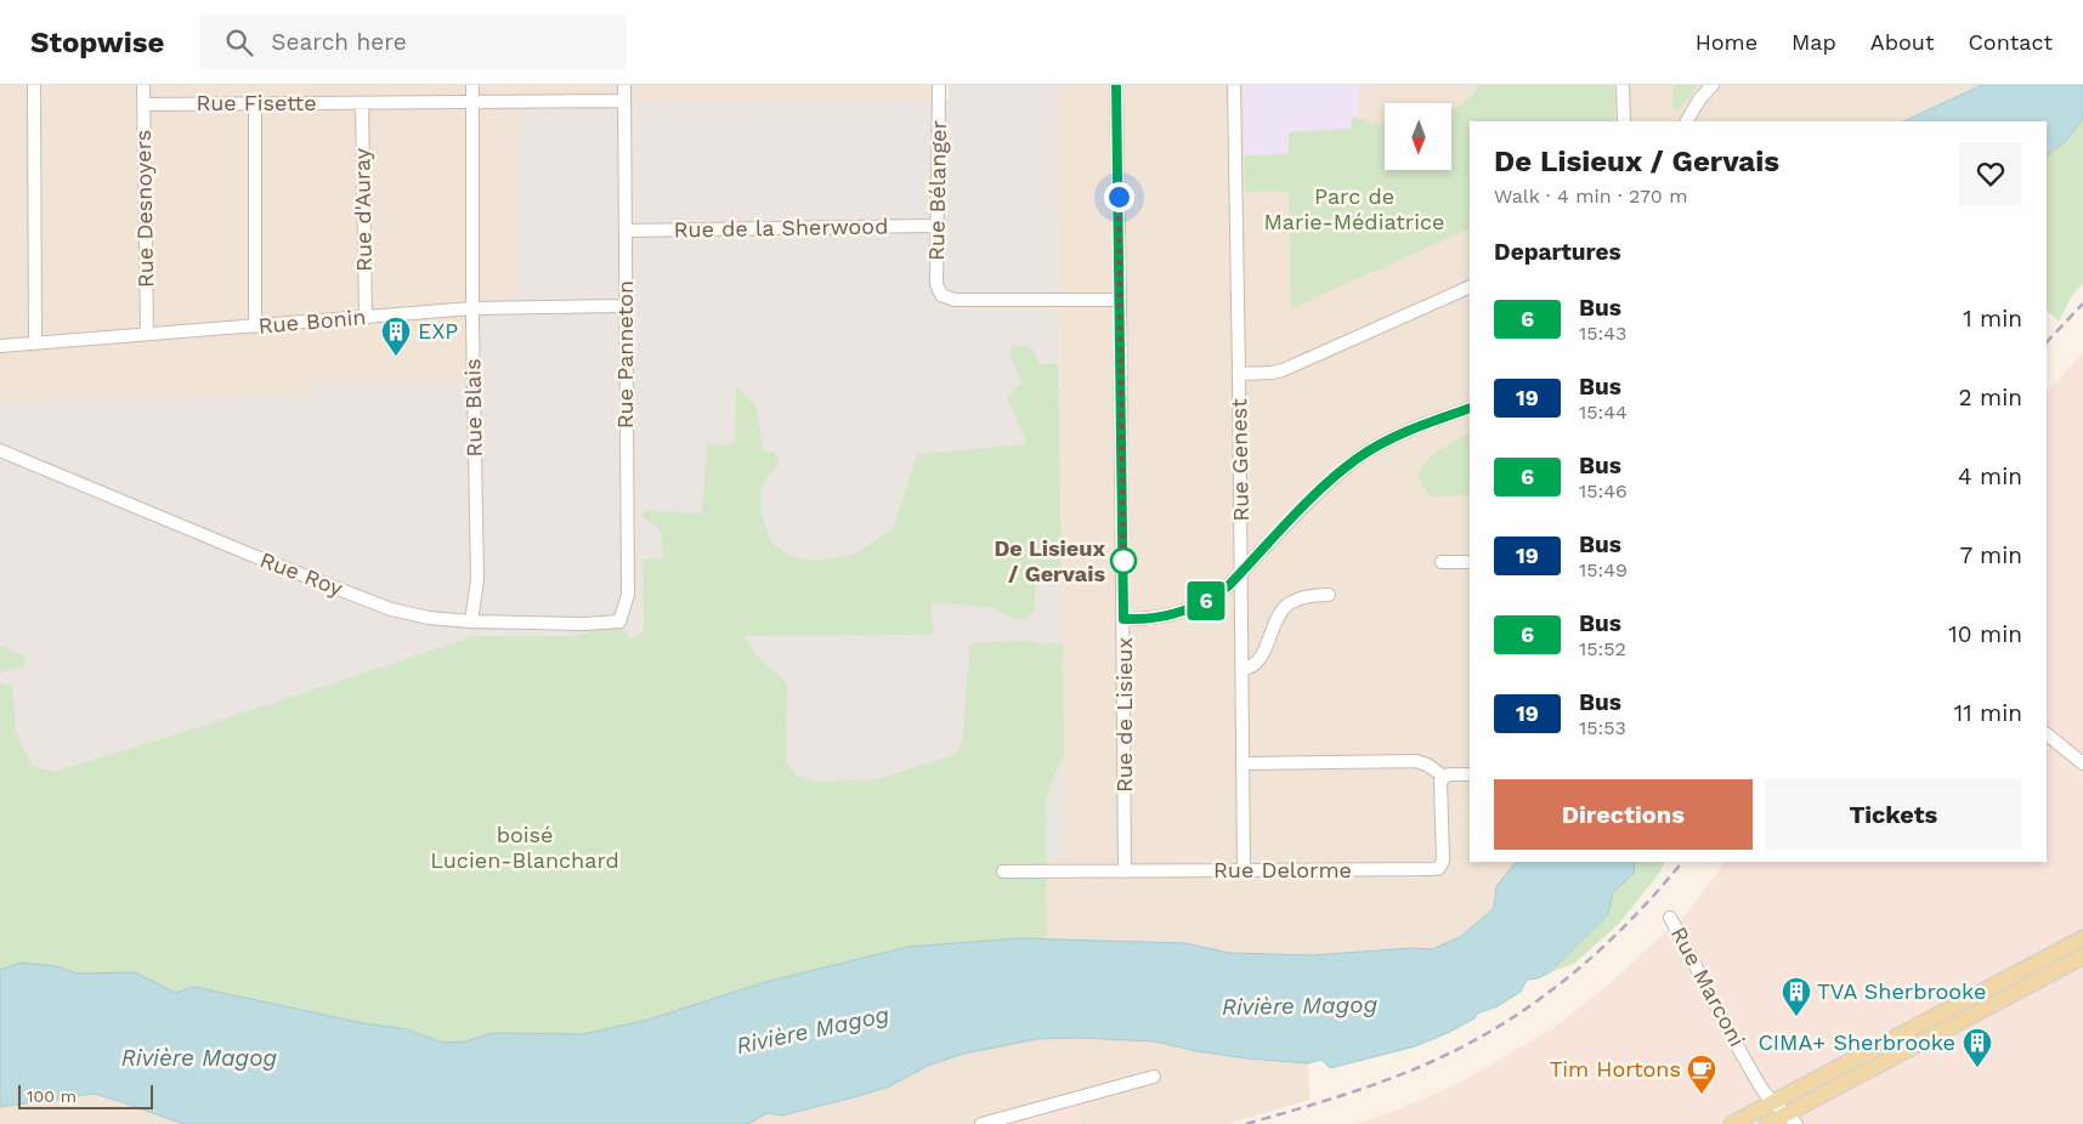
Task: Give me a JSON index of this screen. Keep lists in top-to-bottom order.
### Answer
{
  "streets": {
    "street": [
      "Rue Fisette",
      "Rue Bélanger",
      "Rue Desnoyers",
      "Rue d'Auray",
      "Rue de la Sherwood",
      "Rue Bonin",
      "Rue Panneton",
      "Rue Blais",
      "Rue Genest",
      "Rue Roy",
      "Rue de Lisieux",
      "Rue Delorme",
      "Rue Marconi"
    ]
  },
  "crossings": [
    ["Rue Fisette", "Rue Desnoyers"],
    ["Rue Fisette", "Rue d'Auray"],
    ["Rue Fisette", "Rue Panneton"],
    ["Rue Fisette", "Rue Blais"],
    ["Rue Bélanger", "Rue de la Sherwood"],
    ["Rue Bélanger", "Rue de Lisieux"],
    ["Rue Desnoyers", "Rue Bonin"],
    ["Rue d'Auray", "Rue Bonin"],
    ["Rue de la Sherwood", "Rue Panneton"],
    ["Rue Bonin", "Rue Panneton"],
    ["Rue Bonin", "Rue Blais"],
    ["Rue Panneton", "Rue Roy"],
    ["Rue Blais", "Rue Roy"],
    ["Rue Genest", "Rue Delorme"],
    ["Rue de Lisieux", "Rue Delorme"]
  ],
  "water": ["Rivière Magog"],
  "parks": ["Parc de Marie-Médiatrice", "boisé Lucien-Blanchard"],
  "places": {
    "building": ["EXP", "TVA Sherbrooke", "CIMA+ Sherbrooke"],
    "other": ["De Lisieux / Gervais"],
    "cafe": ["Tim Hortons"]
  },
  "lines": ["bus line 6"],
  "scale_bar": "100 m",
  "north": "bottom",
  "page": {
    "header": "Stopwise",
    "search": "Search here",
    "nav": [
      "Home",
      "Map",
      "About",
      "Contact"
    ],
    "on_map": "6",
    "heading": [
      ["De Lisieux / Gervais", "Walk · 4 min · 270 m"],
      "Departures"
    ],
    "list": [
      {
        "mark": "6",
        "name": "Bus",
        "note": "15:43",
        "value": "1 min"
      },
      {
        "mark": "19",
        "name": "Bus",
        "note": "15:44",
        "value": "2 min"
      },
      {
        "mark": "6",
        "name": "Bus",
        "note": "15:46",
        "value": "4 min"
      },
      {
        "mark": "19",
        "name": "Bus",
        "note": "15:49",
        "value": "7 min"
      },
      {
        "mark": "6",
        "name": "Bus",
        "note": "15:52",
        "value": "10 min"
      },
      {
        "mark": "19",
        "name": "Bus",
        "note": "15:53",
        "value": "11 min"
      }
    ],
    "buttons": ["Directions", "Tickets"],
    "scale": "100 m"
  }
}
